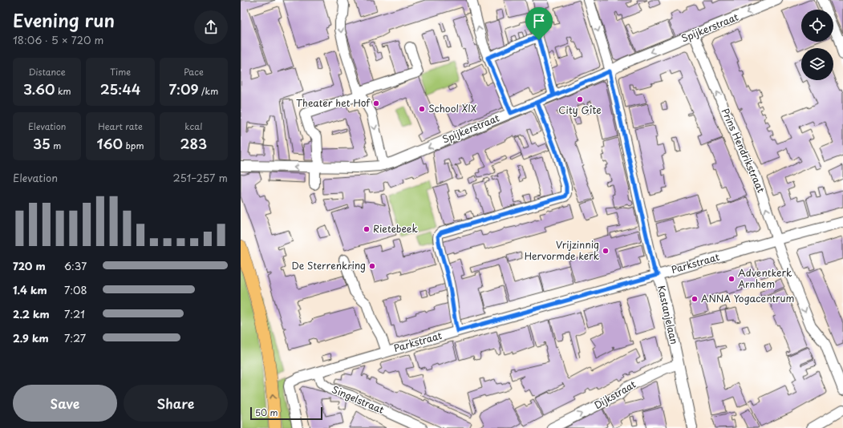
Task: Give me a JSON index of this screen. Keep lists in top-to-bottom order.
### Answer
{
  "streets": {
    "street": [
      "Spijkerstraat",
      "Prins Hendrikstraat",
      "Parkstraat",
      "Kastanjelaan",
      "Dijkstraat",
      "Singelstraat"
    ]
  },
  "crossings": [
    ["Spijkerstraat", "Prins Hendrikstraat"],
    ["Spijkerstraat", "Kastanjelaan"],
    ["Prins Hendrikstraat", "Parkstraat"],
    ["Parkstraat", "Kastanjelaan"],
    ["Parkstraat", "Singelstraat"],
    ["Kastanjelaan", "Dijkstraat"]
  ],
  "one_way": ["Spijkerstraat", "Dijkstraat"],
  "places": [
    "City Gîte",
    "Theater het Hof",
    "School XIX",
    "Rietebeek",
    "Vrijzinnig Hervormde kerk",
    "De Sterrenkring",
    "Adventkerk Arnhem",
    "ANNA Yogacentrum"
  ],
  "scale_bar": "50 m",
  "page": {
    "heading": ["Evening run", "18:06 · 5 × 720 m"],
    "stats": [
      ["Distance", "3.60 km"],
      ["Time", "25:44"],
      ["Pace", "7:09 /km"],
      ["Elevation", "35 m"],
      ["Heart rate", "160 bpm"],
      ["kcal", "283"]
    ],
    "chart": ["Elevation", "251–257 m"],
    "list": [
      {
        "name": "720 m",
        "note": "6:37"
      },
      {
        "name": "1.4 km",
        "note": "7:08"
      },
      {
        "name": "2.2 km",
        "note": "7:21"
      },
      {
        "name": "2.9 km",
        "note": "7:27"
      }
    ],
    "buttons": ["Save", "Share"],
    "scale": "50 m"
  }
}
